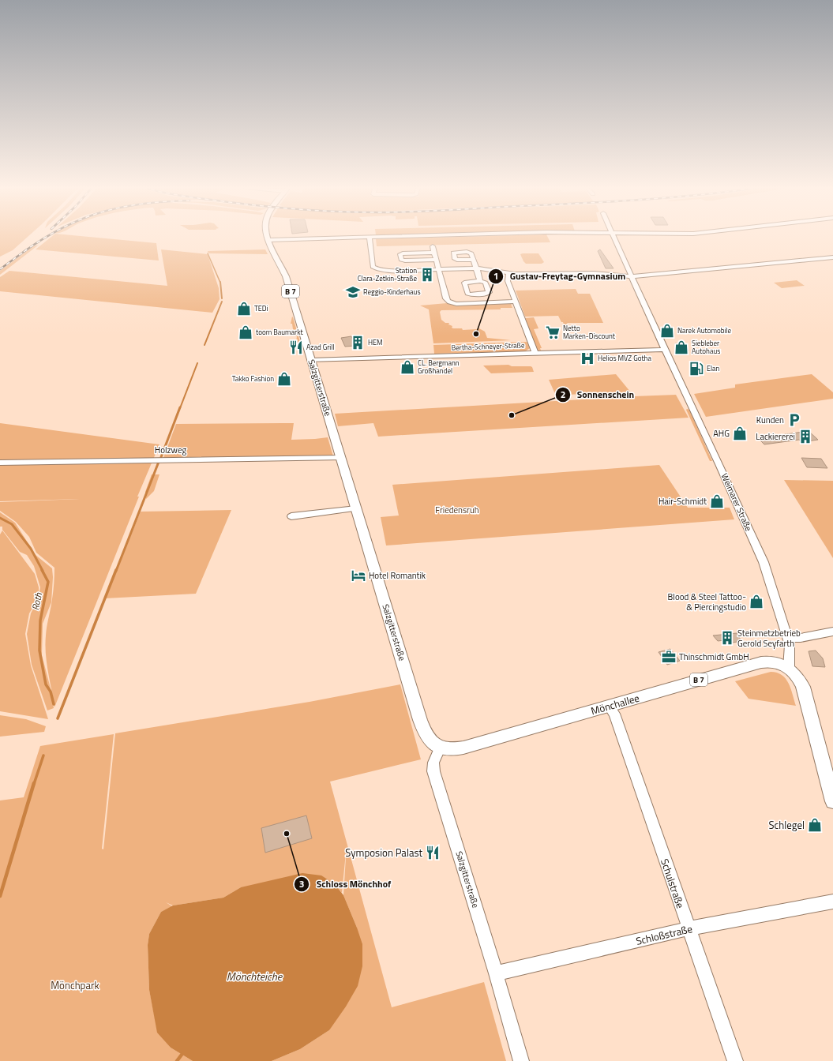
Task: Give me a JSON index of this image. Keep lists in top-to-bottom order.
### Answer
{
  "streets": {
    "main road": ["B 7", "Salzgitterstraße", "Mönchallee"],
    "street": [
      "Bertha-Schneyer-Straße",
      "Holzweg",
      "Weimarer Straße",
      "Schulstraße",
      "Schloßstraße"
    ]
  },
  "crossings": [
    ["B 7", "Weimarer Straße"],
    ["B 7", "Mönchallee"],
    ["Bertha-Schneyer-Straße", "Salzgitterstraße"],
    ["Bertha-Schneyer-Straße", "Weimarer Straße"],
    ["Salzgitterstraße", "Holzweg"],
    ["Salzgitterstraße", "Mönchallee"],
    ["Salzgitterstraße", "Schloßstraße"],
    ["Weimarer Straße", "Mönchallee"],
    ["Mönchallee", "Schulstraße"],
    ["Schulstraße", "Schloßstraße"]
  ],
  "water": ["Roth", "Mönchteiche"],
  "parks": ["Friedensruh", "Mönchpark"],
  "places": {
    "building": [
      "Station Clara-Zetkin-Straße",
      "HEM",
      "Lackiererei",
      "Steinmetzbetrieb Gerold Seyfarth"
    ],
    "school or university": ["Reggio-Kinderhaus"],
    "shop": [
      "TEDi",
      "Narek Automobile",
      "toom Baumarkt",
      "Siebleber Autohaus",
      "CL. Bergmann Großhandel",
      "Takko Fashion",
      "AHG",
      "Hair-Schmidt",
      "Blood & Steel Tattoo- & Piercingstudio",
      "Schlegel"
    ],
    "supermarket": ["Netto Marken-Discount"],
    "other": ["Gustav-Freytag-Gymnasium", "Sonnenschein", "Schloss Mönchhof"],
    "restaurant": ["Azad Grill", "Symposion Palast"],
    "hospital": ["Helios MVZ Gotha"],
    "fuel station": ["Elan"],
    "parking": ["Kunden"],
    "hotel": ["Hotel Romantik"],
    "office": ["Thinschmidt GmbH"]
  }
}
